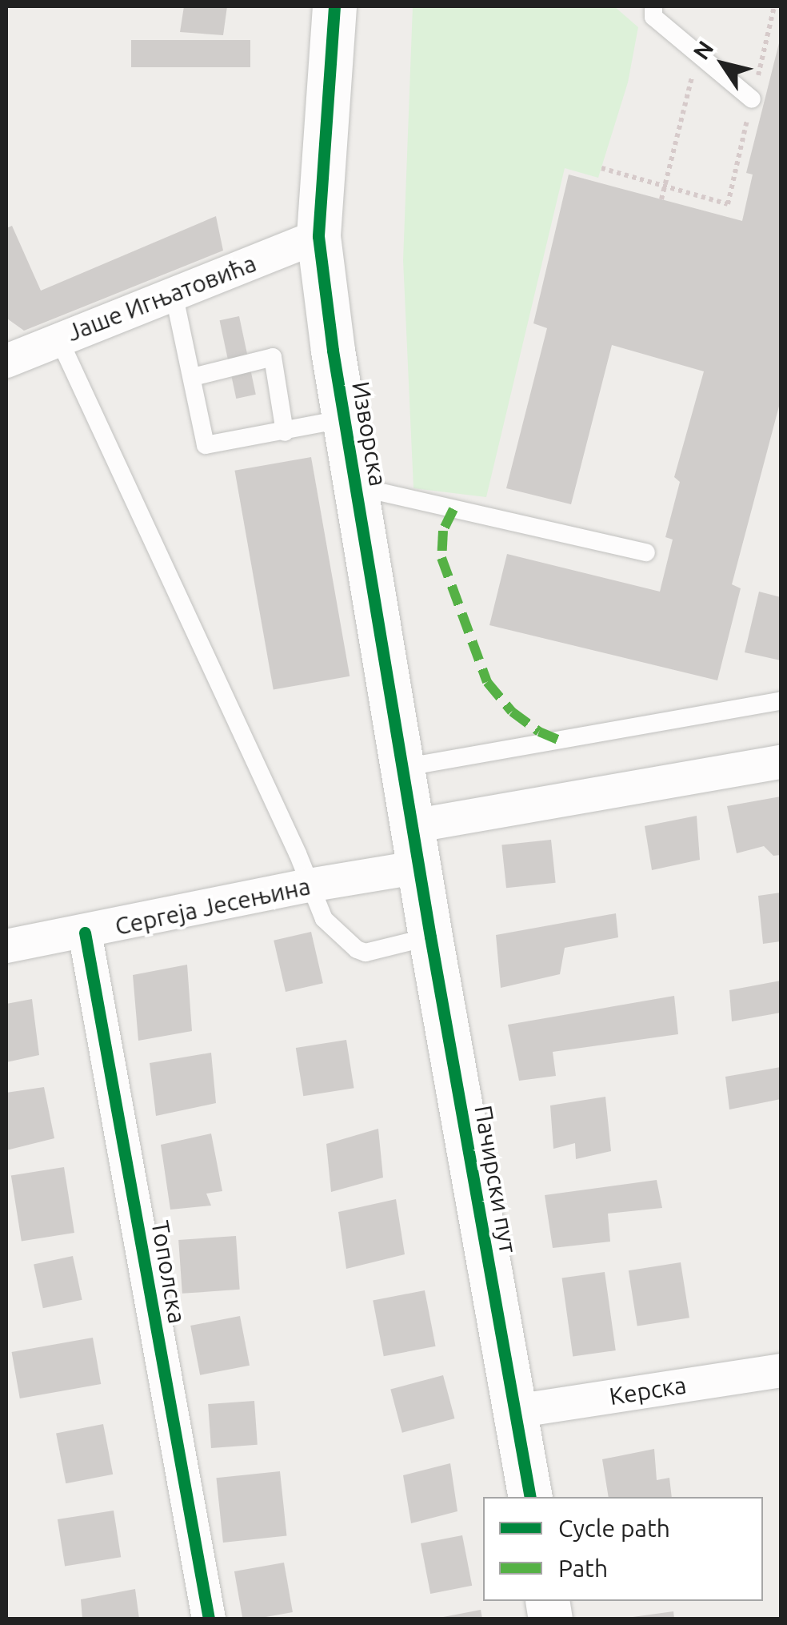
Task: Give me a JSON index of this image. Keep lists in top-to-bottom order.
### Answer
{
  "streets": {
    "street": [
      "Јаше Игњатовића",
      "Изворска",
      "Сергеја Јесењина",
      "Пачирски пут",
      "Тополска",
      "Керска"
    ]
  },
  "crossings": [
    ["Јаше Игњатовића", "Изворска"],
    ["Изворска", "Сергеја Јесењина"],
    ["Изворска", "Пачирски пут"],
    ["Сергеја Јесењина", "Пачирски пут"],
    ["Сергеја Јесењина", "Тополска"],
    ["Пачирски пут", "Керска"]
  ],
  "legend": ["Cycle path", "Path"],
  "north": "top left"
}
